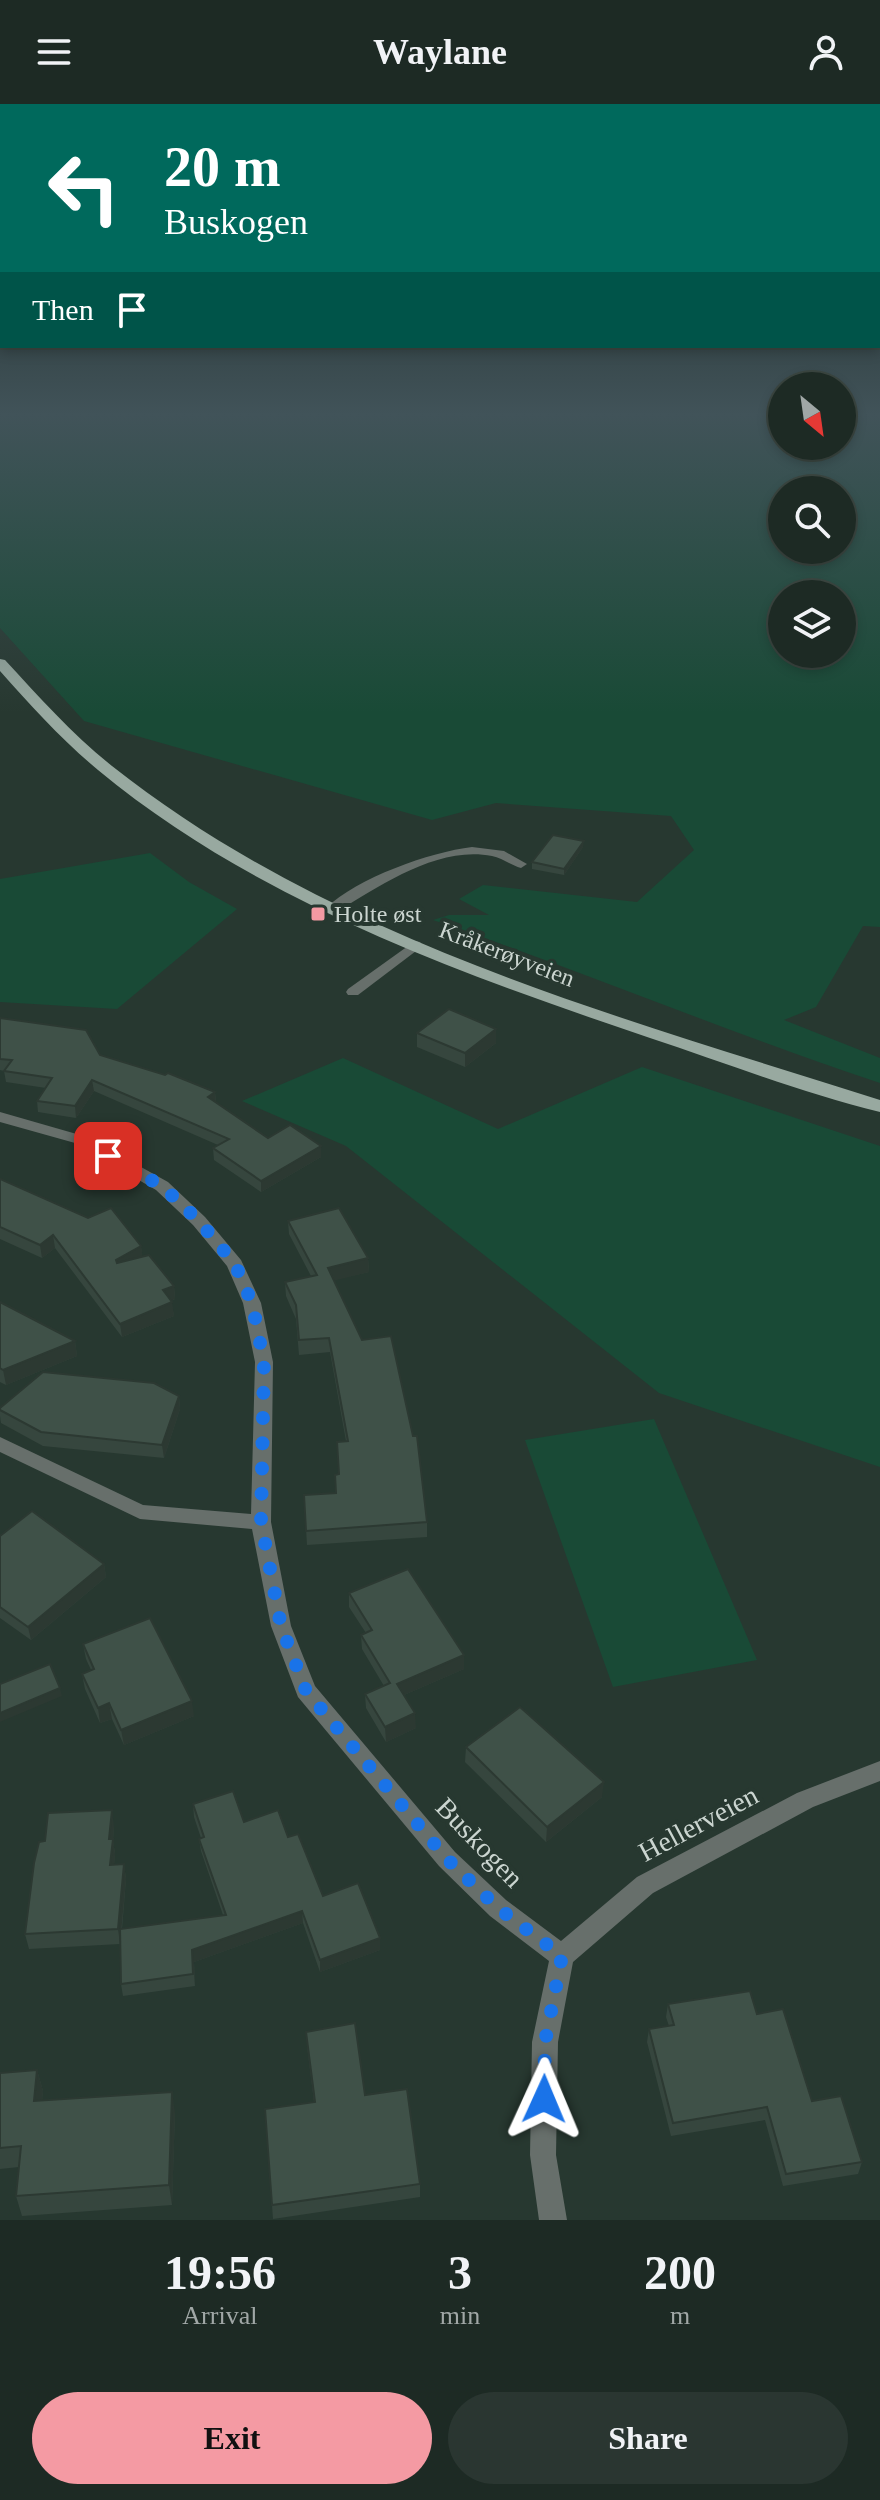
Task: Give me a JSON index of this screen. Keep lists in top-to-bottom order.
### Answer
{
  "streets": {
    "main road": ["Kråkerøyveien"],
    "street": ["Hellerveien", "Buskogen"]
  },
  "crossings": [
    ["Hellerveien", "Buskogen"]
  ],
  "places": {
    "transit": ["Holte øst"]
  },
  "north": "bottom right",
  "page": {
    "header": "Waylane",
    "turn": ["20 m", "Buskogen"],
    "then": "Then",
    "eta": [
      "19:56",
      "Arrival",
      "3",
      "min",
      "200",
      "m"
    ],
    "buttons": ["Exit", "Share"]
  }
}
